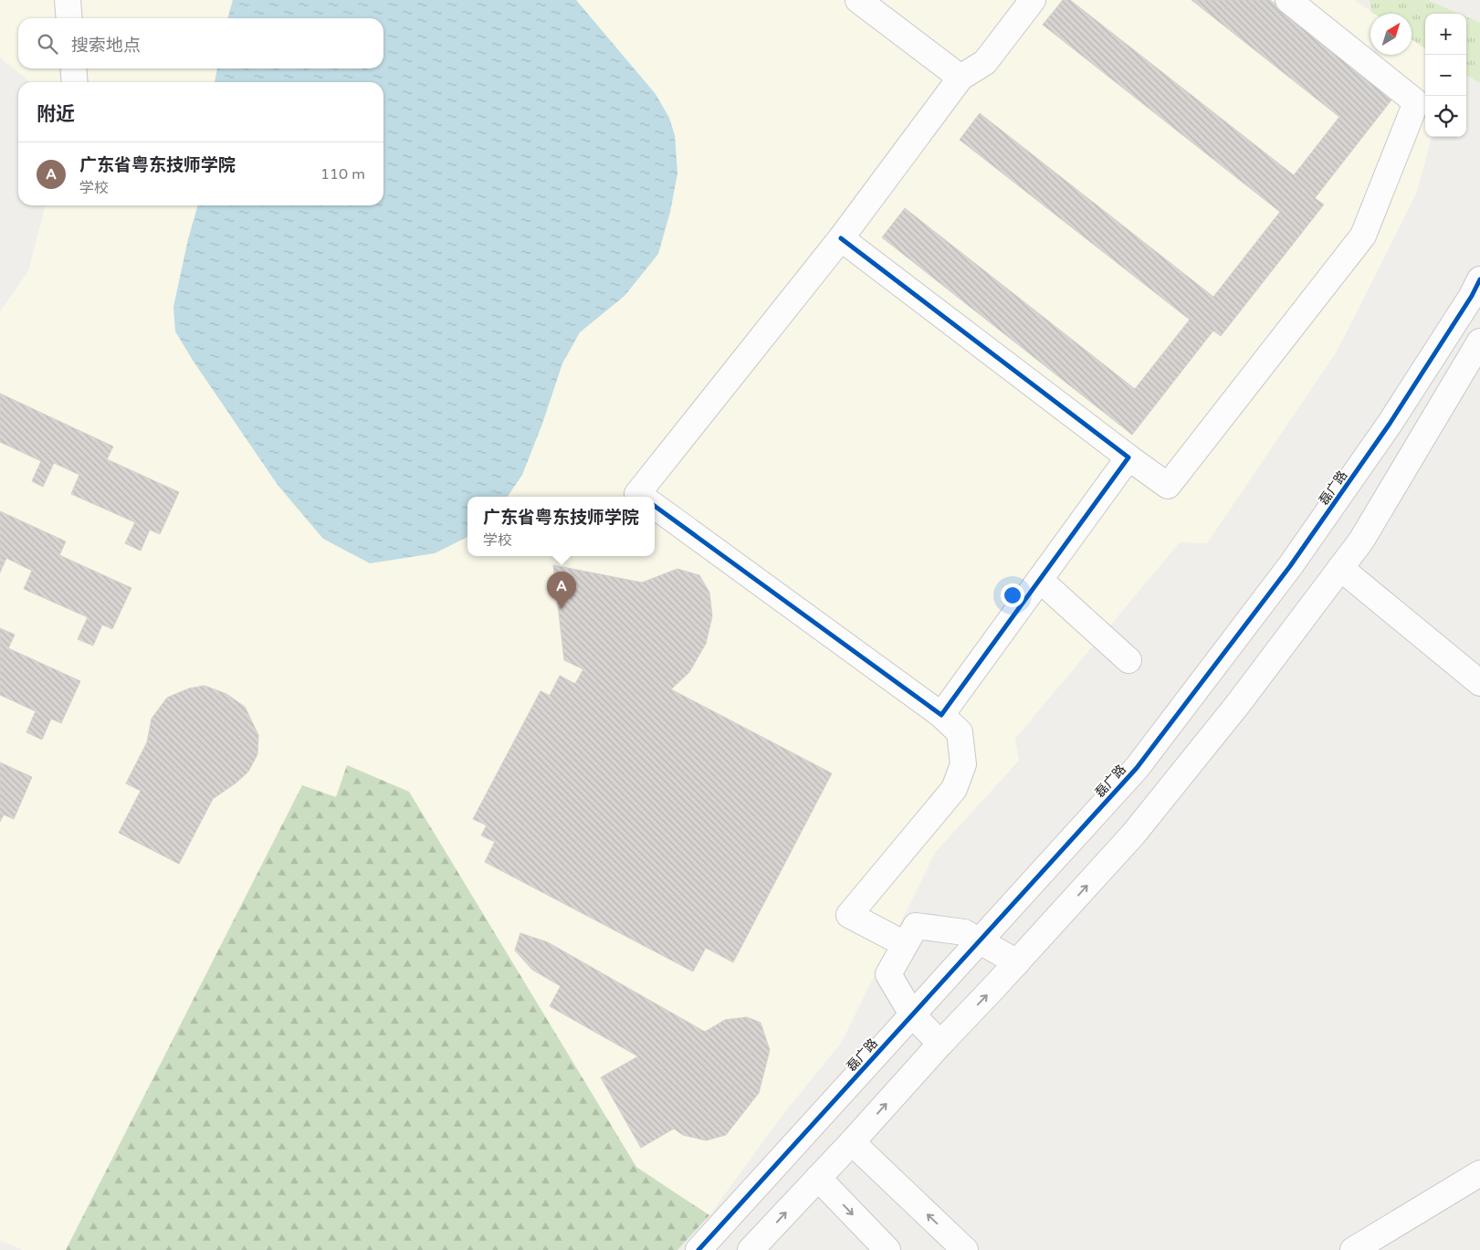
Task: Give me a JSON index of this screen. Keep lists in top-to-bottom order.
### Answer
{
  "streets": {
    "street": ["磊广路"]
  },
  "north": "top right",
  "page": {
    "map_buttons": ["+", "−"],
    "search": "搜索地点",
    "heading": "附近",
    "list": [
      {
        "mark": "A",
        "name": "广东省粤东技师学院",
        "note": "学校",
        "value": "110 m"
      }
    ],
    "popup": ["广东省粤东技师学院", "学校"],
    "pins": "A"
  }
}
